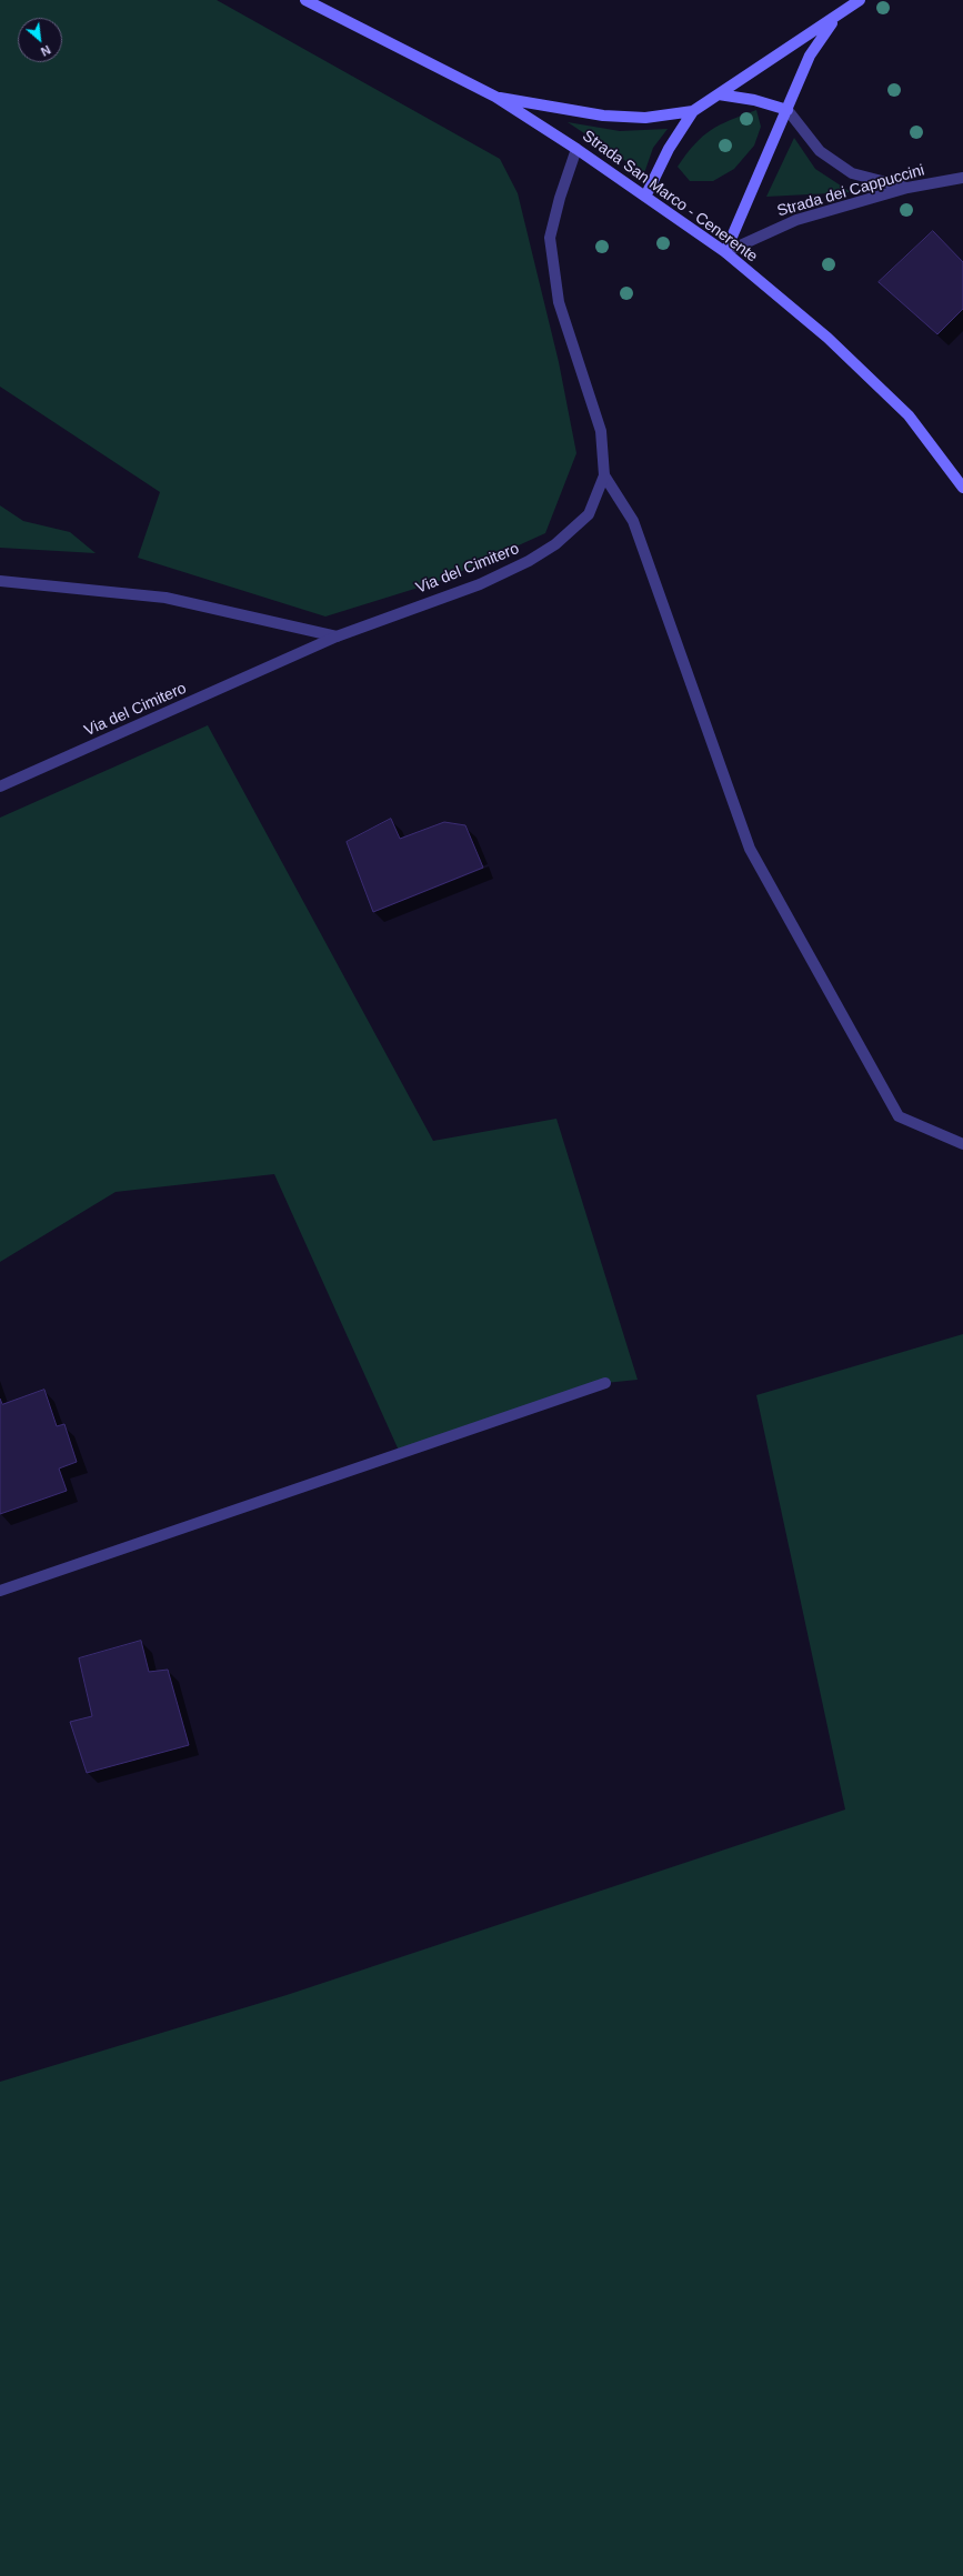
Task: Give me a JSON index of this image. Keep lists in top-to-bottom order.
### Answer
{
  "streets": {
    "street": ["Strada dei Cappuccini", "Strada San Marco - Cenerente", "Via del Cimitero"]
  },
  "crossings": [
    ["Strada dei Cappuccini", "Strada San Marco - Cenerente"],
    ["Strada San Marco - Cenerente", "Via del Cimitero"]
  ],
  "north": "bottom right"
}
